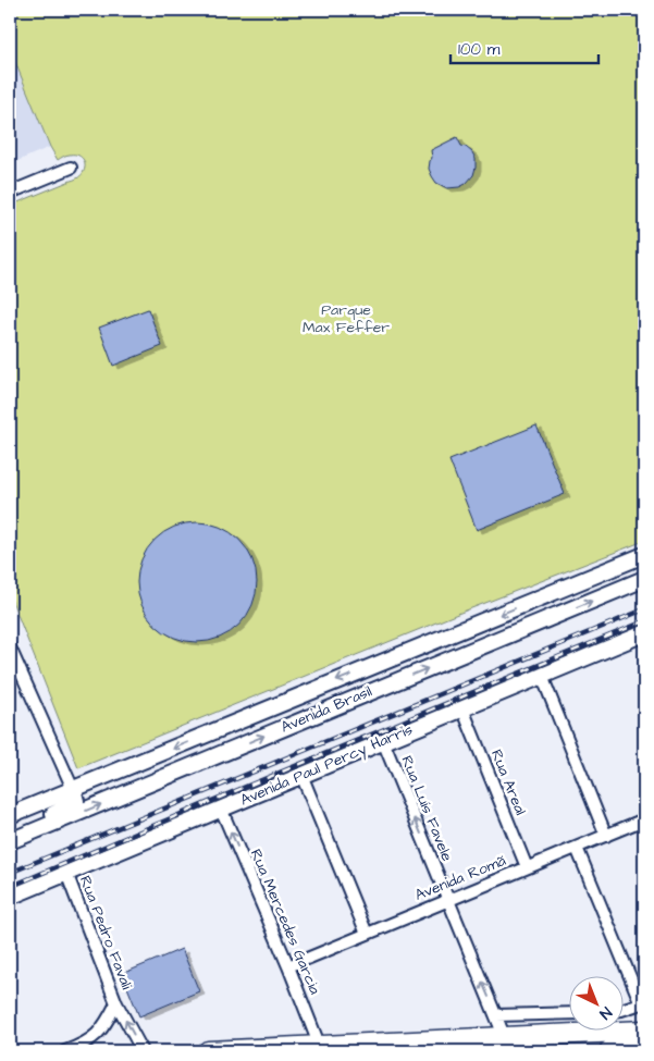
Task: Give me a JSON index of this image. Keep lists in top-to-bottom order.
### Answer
{
  "streets": {
    "main road": ["Avenida Brasil", "Avenida Paul Percy Harris"],
    "street": [
      "Rua Areal",
      "Rua Luís Favele",
      "Avenida Romã",
      "Rua Mercedes Garcia",
      "Rua Pedro Favali"
    ]
  },
  "crossings": [
    ["Avenida Paul Percy Harris", "Rua Areal"],
    ["Avenida Paul Percy Harris", "Rua Luís Favele"],
    ["Avenida Paul Percy Harris", "Rua Mercedes Garcia"],
    ["Avenida Paul Percy Harris", "Rua Pedro Favali"],
    ["Rua Areal", "Avenida Romã"],
    ["Rua Luís Favele", "Avenida Romã"],
    ["Avenida Romã", "Rua Mercedes Garcia"]
  ],
  "parks": ["Parque Max Feffer"],
  "scale_bar": "100 m",
  "north": "bottom right"
}
